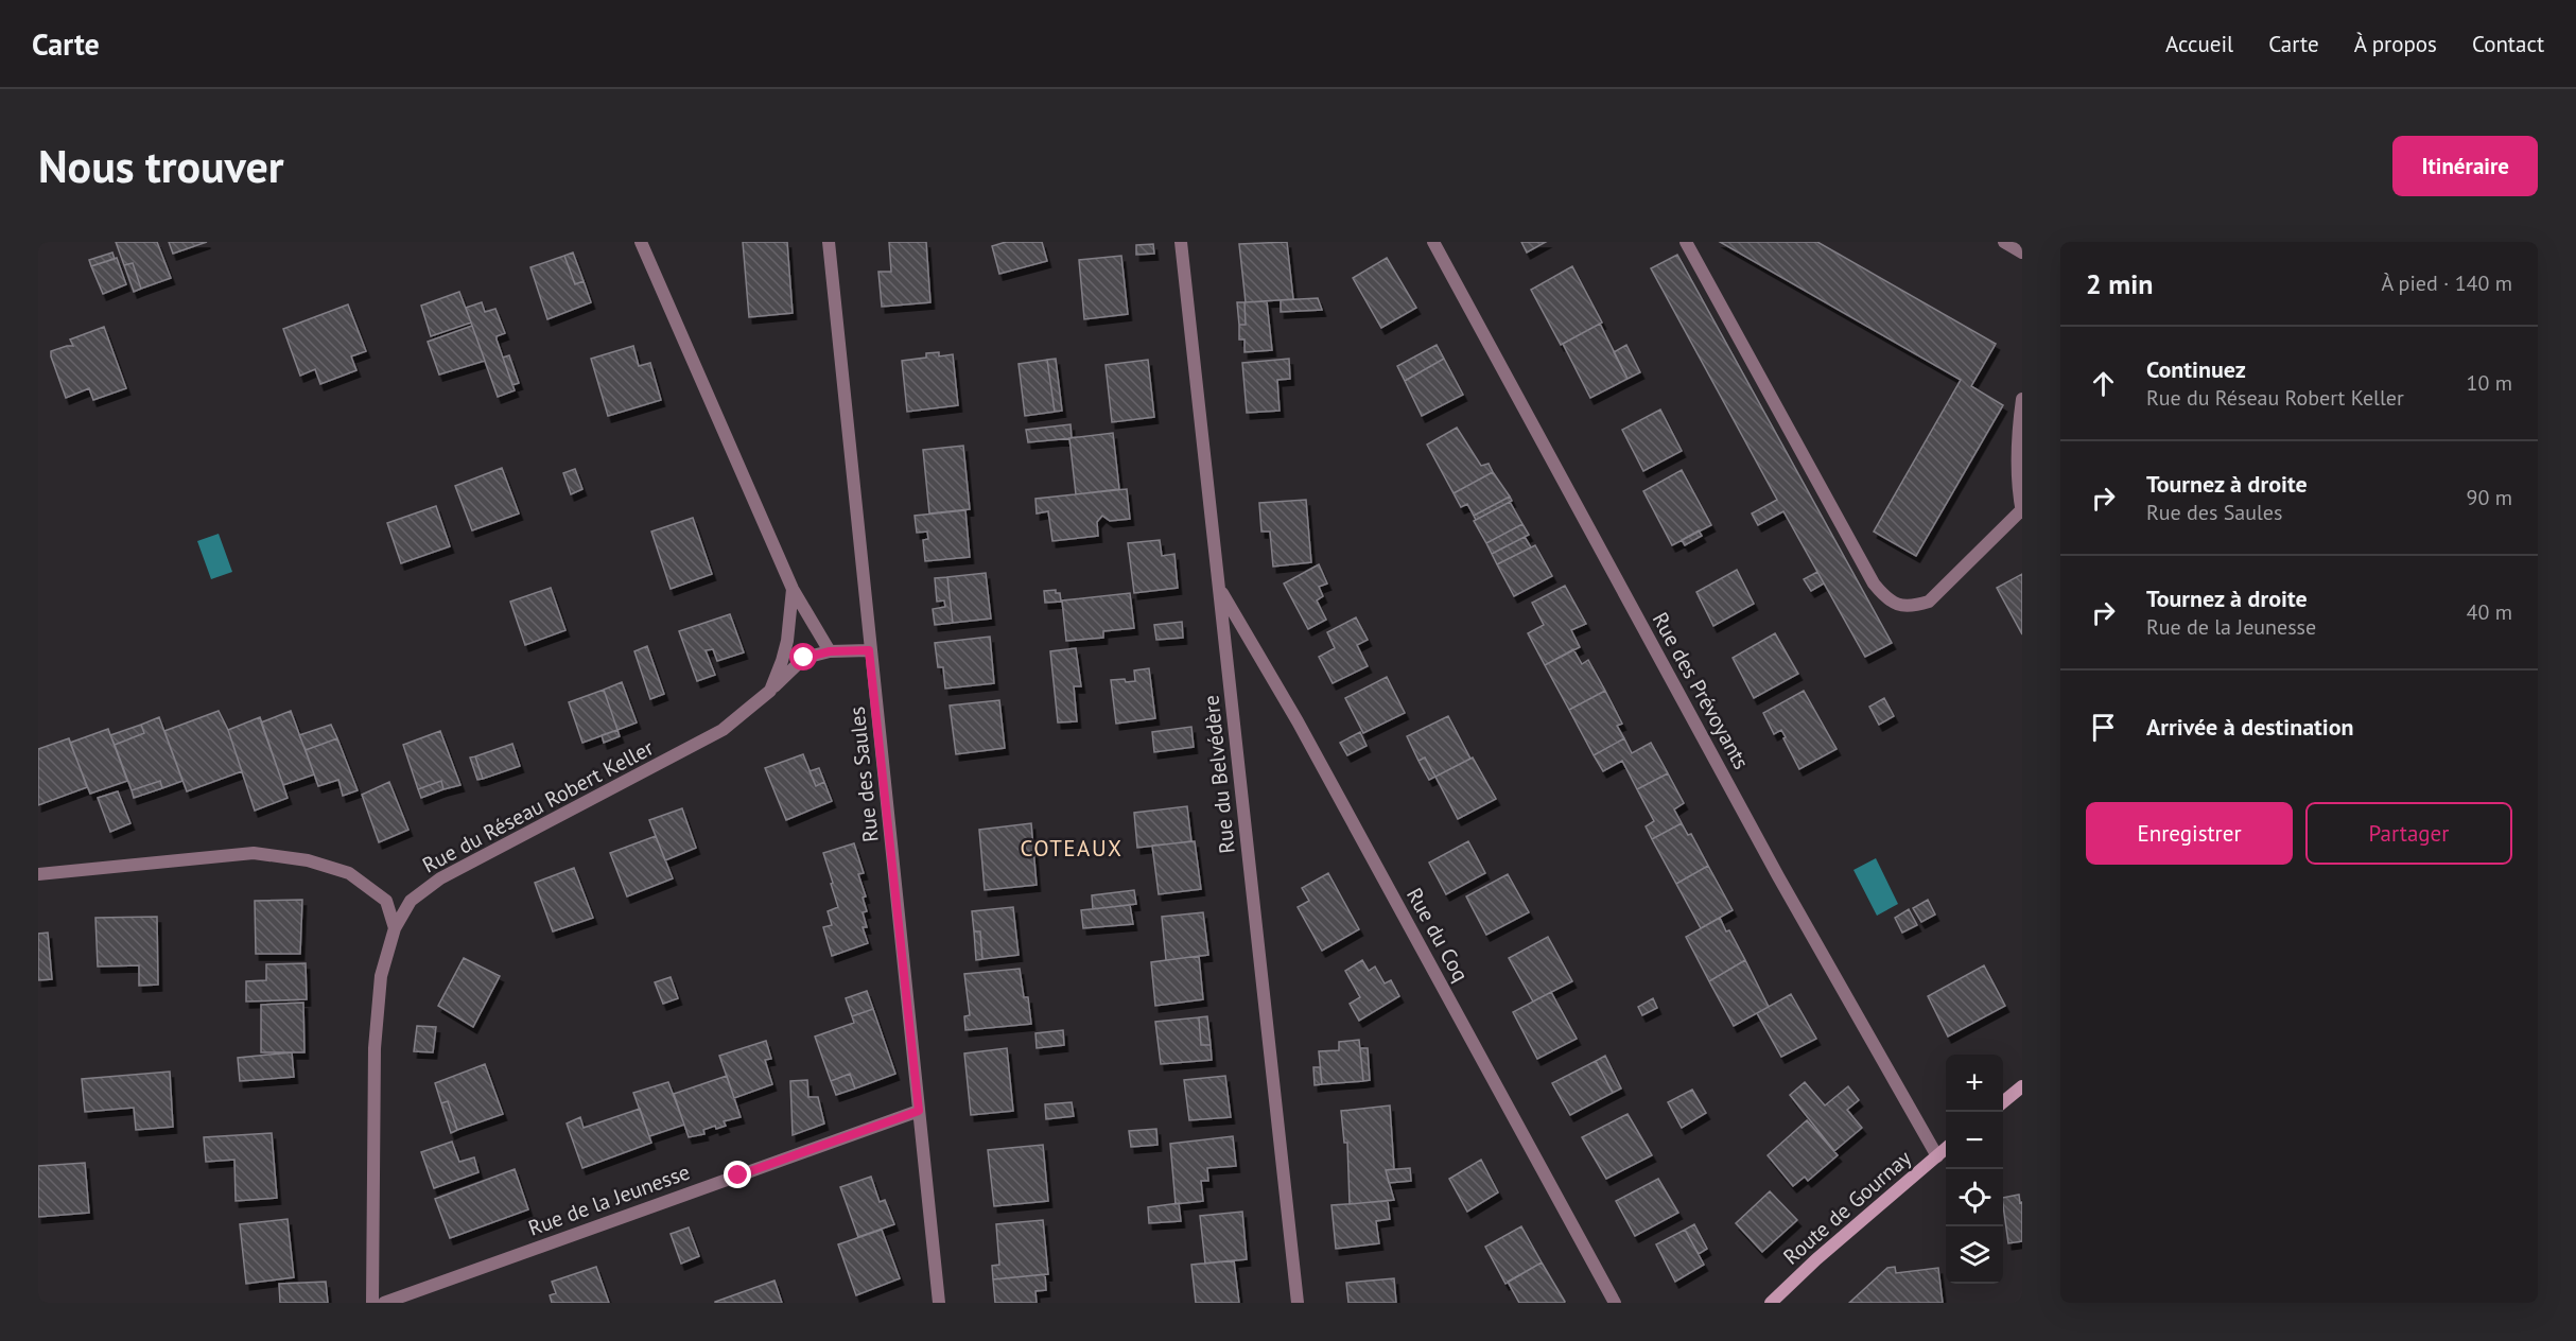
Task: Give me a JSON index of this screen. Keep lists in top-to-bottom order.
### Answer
{
  "streets": {
    "street": [
      "Rue des Prévoyants",
      "Rue des Saules",
      "Rue du Belvédère",
      "Rue du Réseau Robert Keller",
      "Rue du Coq",
      "Rue de la Jeunesse",
      "Route de Gournay"
    ]
  },
  "crossings": [
    ["Rue des Prévoyants", "Route de Gournay"],
    ["Rue des Saules", "Rue du Réseau Robert Keller"],
    ["Rue des Saules", "Rue de la Jeunesse"],
    ["Rue du Belvédère", "Rue du Coq"]
  ],
  "districts": ["COTEAUX"],
  "page": {
    "header": "Carte",
    "nav": [
      "Accueil",
      "Carte",
      "À propos",
      "Contact"
    ],
    "buttons": [
      "Itinéraire",
      ["Enregistrer", "Partager"]
    ],
    "title": "Nous trouver",
    "heading": ["2 min", "À pied · 140 m"],
    "list": [
      ["Continuez", "Rue du Réseau Robert Keller", "10 m"],
      ["Tournez à droite", "Rue des Saules", "90 m"],
      ["Tournez à droite", "Rue de la Jeunesse", "40 m"],
      "Arrivée à destination"
    ],
    "map_buttons": ["+", "−"]
  }
}
